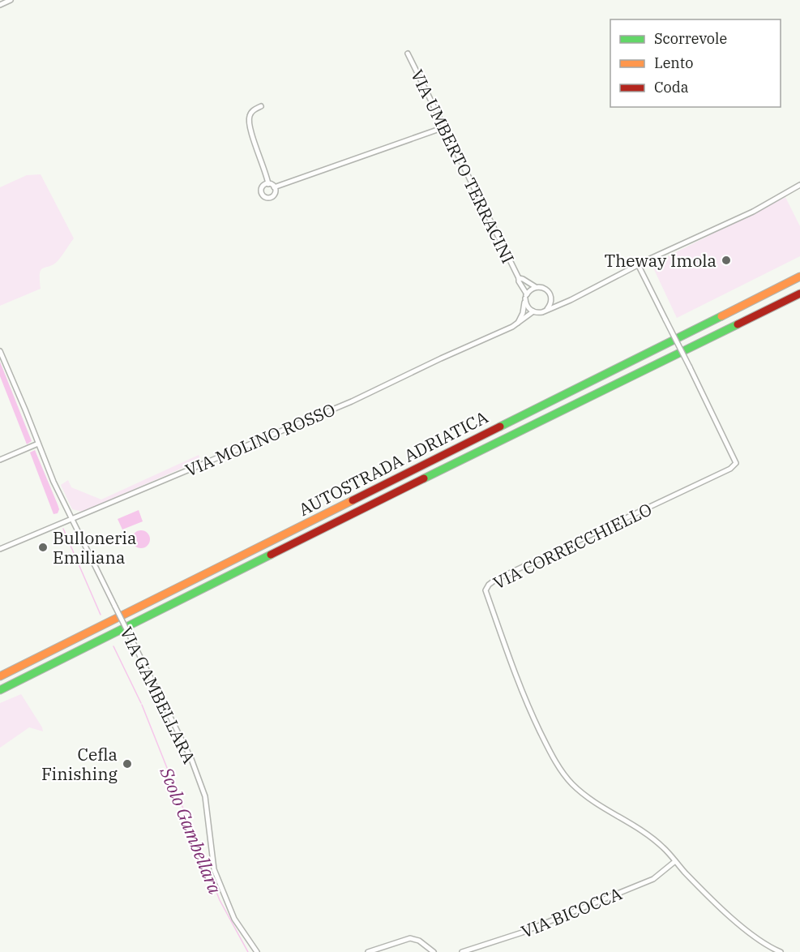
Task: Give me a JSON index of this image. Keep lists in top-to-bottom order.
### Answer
{
  "streets": {
    "highway": ["AUTOSTRADA ADRIATICA"],
    "street": [
      "VIA UMBERTO TERRACINI",
      "VIA MOLINO ROSSO",
      "VIA CORRECCHIELLO",
      "VIA GAMBELLARA",
      "VIA BICOCCA"
    ]
  },
  "crossings": [
    ["VIA UMBERTO TERRACINI", "VIA MOLINO ROSSO"],
    ["VIA MOLINO ROSSO", "VIA GAMBELLARA"],
    ["VIA CORRECCHIELLO", "VIA BICOCCA"]
  ],
  "water": ["Scolo Gambellara"],
  "places": ["Theway Imola", "Bulloneria Emiliana", "Cefla Finishing"],
  "legend": ["Scorrevole", "Lento", "Coda"]
}
